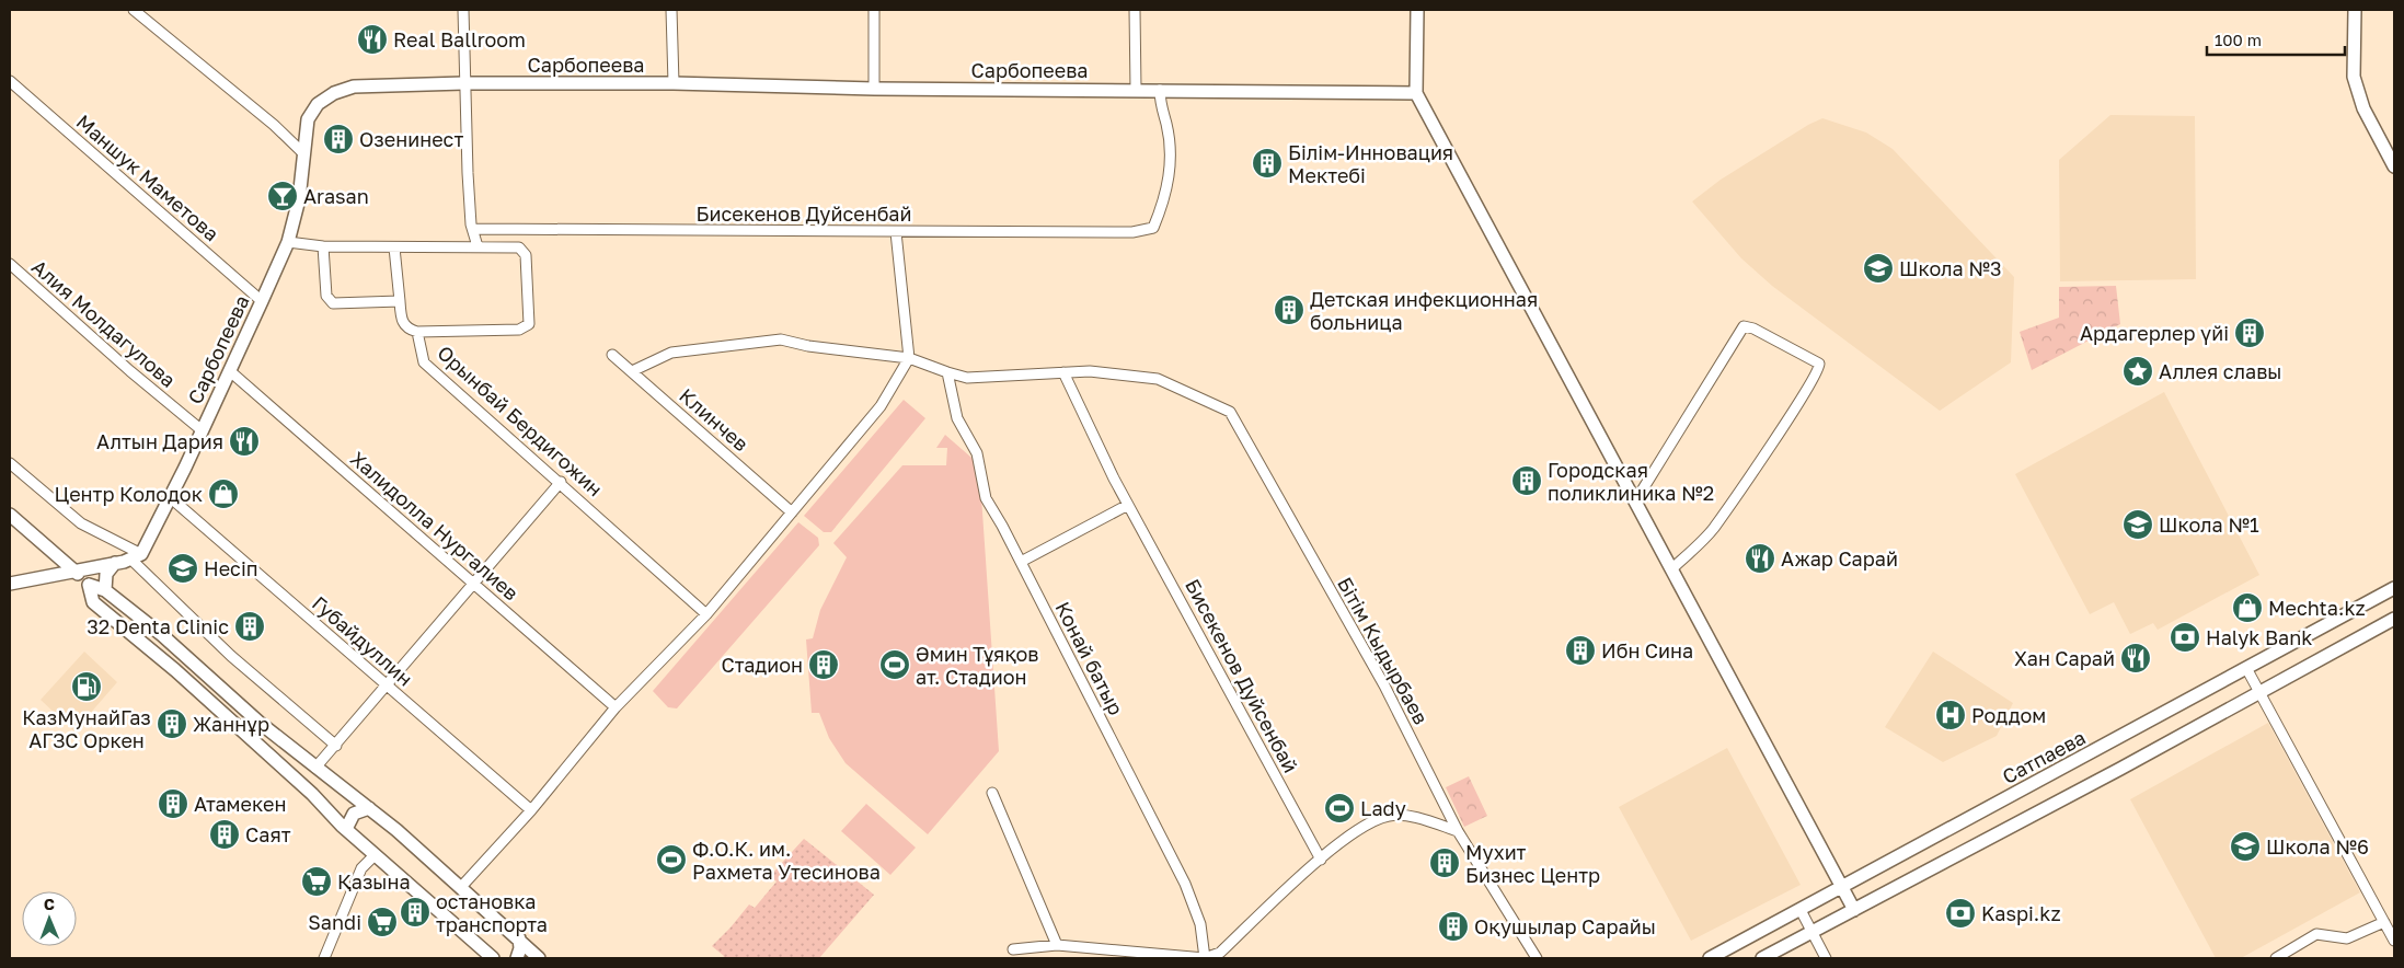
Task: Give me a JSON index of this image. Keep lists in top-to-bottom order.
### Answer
{
  "streets": {
    "street": [
      "Сарбопеева",
      "Маншук Маметова",
      "Бисекенов Дуйсенбай",
      "Алия Молдагулова",
      "Клинчев",
      "Орынбай Бердигожин",
      "Халидолла Нургалиев",
      "Губайдуллин",
      "Бiтiм Кыдырбаев",
      "Конай батыр",
      "Сатпаева"
    ]
  },
  "crossings": [
    ["Сарбопеева", "Маншук Маметова"],
    ["Сарбопеева", "Бисекенов Дуйсенбай"],
    ["Сарбопеева", "Алия Молдагулова"],
    ["Сарбопеева", "Орынбай Бердигожин"],
    ["Сарбопеева", "Халидолла Нургалиев"],
    ["Сарбопеева", "Губайдуллин"],
    ["Бисекенов Дуйсенбай", "Бiтiм Кыдырбаев"],
    ["Клинчев", "Бiтiм Кыдырбаев"],
    ["Бiтiм Кыдырбаев", "Конай батыр"]
  ],
  "places": {
    "restaurant": [
      "Real Ballroom",
      "Алтын Дария",
      "Ажар Сарай",
      "Хан Сарай"
    ],
    "building": [
      "Озенинест",
      "Білім-Инновация Мектебі",
      "Детская инфекционная больница",
      "Ардагерлер үйі",
      "Городская поликлиника №2",
      "32 Denta Clinic",
      "Ибн Сина",
      "Стадион",
      "Жаннұр",
      "Атамекен",
      "Саят",
      "Мухит Бизнес Центр",
      "остановка транспорта",
      "Оқушылар Сарайы"
    ],
    "bar": ["Arasan"],
    "school or university": [
      "Школа №3",
      "Школа №1",
      "Несіп",
      "Школа №6"
    ],
    "place": ["Аллея славы"],
    "shop": ["Центр Колодок", "Mechta.kz"],
    "bank": ["Halyk Bank", "Kaspi.kz"],
    "sports": ["Әмин Тұяқов ат. Стадион", "Lady", "Ф.О.К. им. Рахмета Утесинова"],
    "fuel station": ["КазМунайГаз АГЗС Оркен"],
    "hospital": ["Роддом"],
    "supermarket": ["Қазына", "Sandi"]
  },
  "scale_bar": "100 m",
  "north": "top"
}
